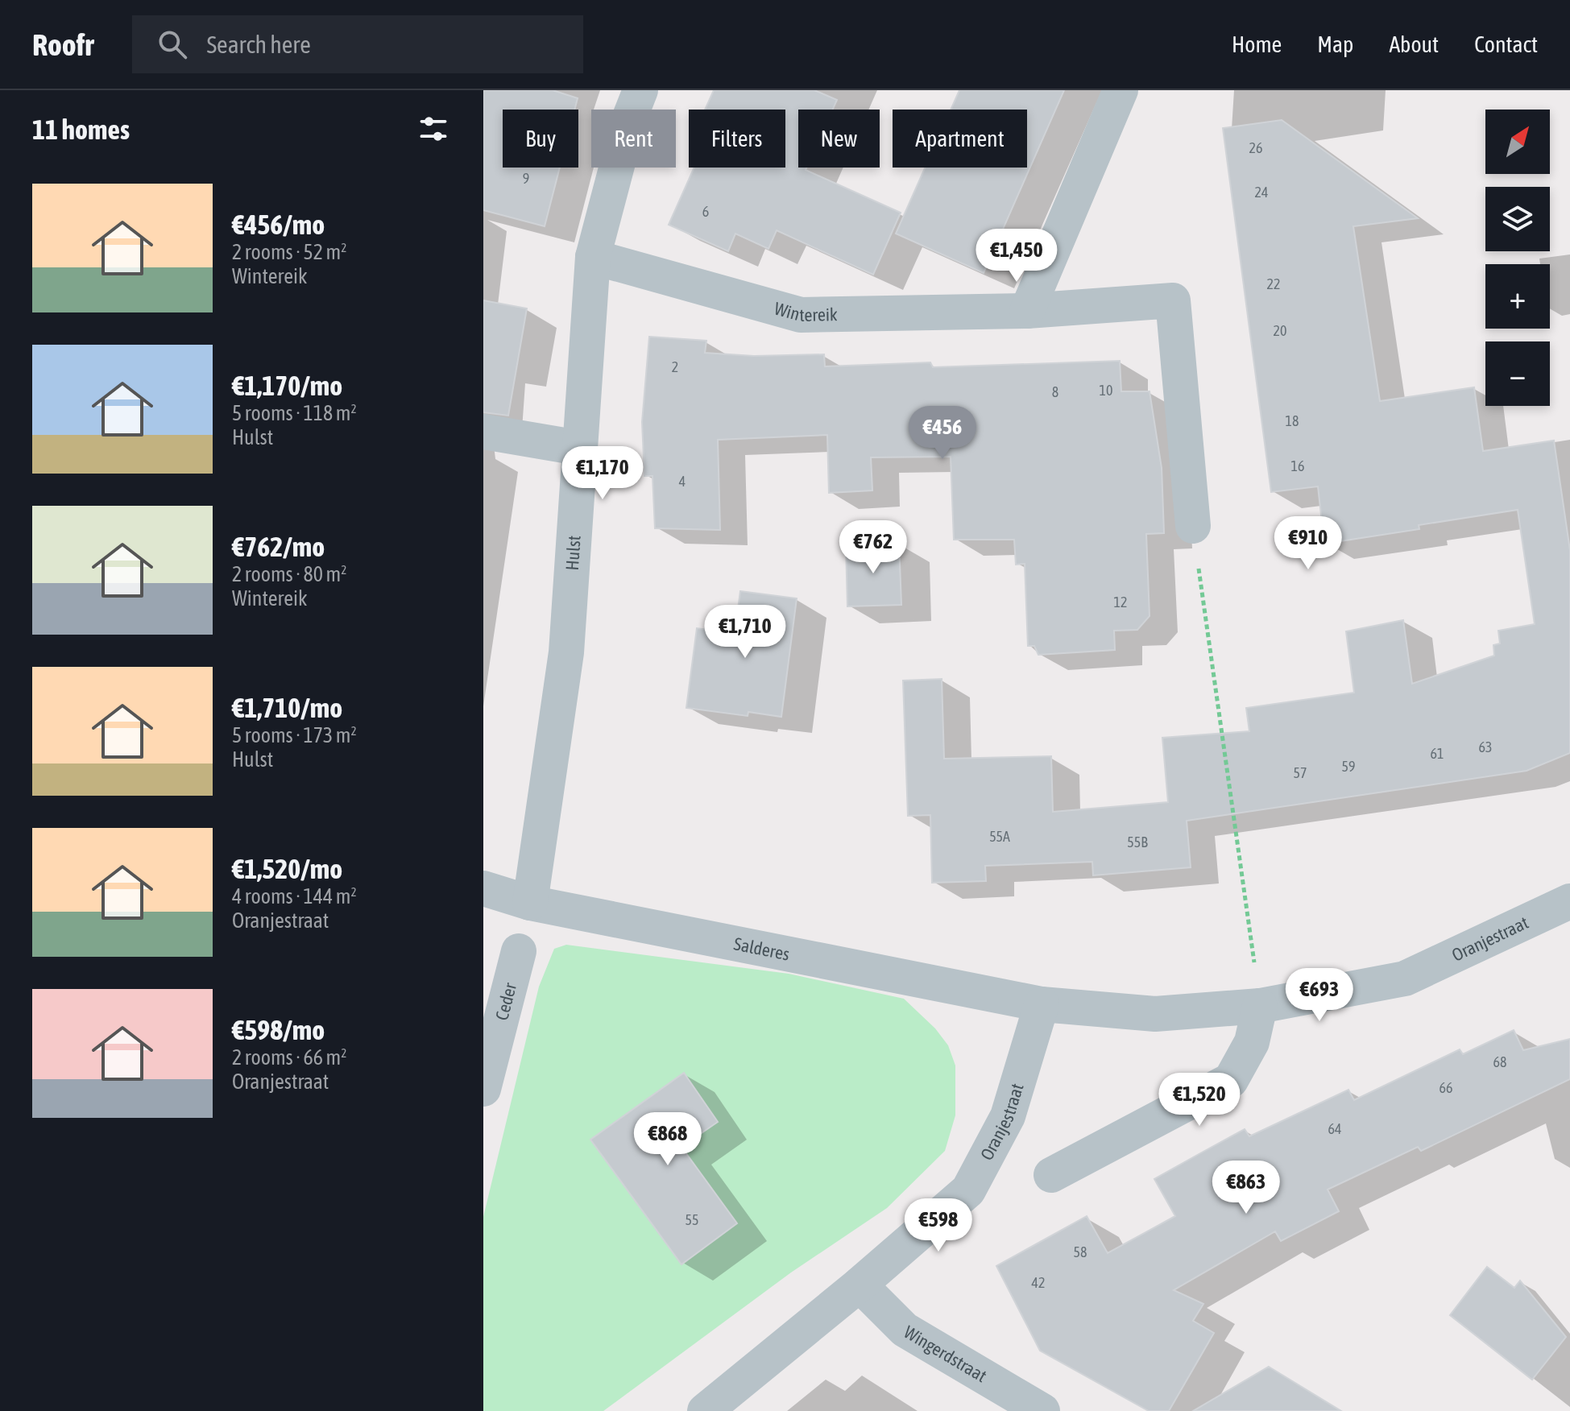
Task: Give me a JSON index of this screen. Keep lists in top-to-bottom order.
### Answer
{
  "streets": {
    "street": [
      "Wintereik",
      "Hulst",
      "Oranjestraat",
      "Salderes",
      "Ceder",
      "Wingerdstraat"
    ]
  },
  "crossings": [
    ["Wintereik", "Hulst"],
    ["Hulst", "Salderes"],
    ["Oranjestraat", "Salderes"],
    ["Oranjestraat", "Wingerdstraat"]
  ],
  "house_numbers": [
    "26",
    "9",
    "24",
    "6",
    "22",
    "20",
    "2",
    "10",
    "8",
    "18",
    "16",
    "4",
    "12",
    "63",
    "61",
    "59",
    "57",
    "55A",
    "55B",
    "68",
    "66",
    "64",
    "55",
    "58",
    "42"
  ],
  "north": "top right",
  "page": {
    "header": "Roofr",
    "search": "Search here",
    "nav": [
      "Home",
      "Map",
      "About",
      "Contact"
    ],
    "heading": "11 homes",
    "map_buttons": ["+", "−"],
    "chip": [
      "Buy",
      "Rent",
      "Filters",
      "New",
      "Apartment"
    ],
    "list": [
      {
        "name": "€456/mo",
        "note": "2 rooms · 52 m² · Wintereik"
      },
      {
        "name": "€1,170/mo",
        "note": "5 rooms · 118 m² · Hulst"
      },
      {
        "name": "€762/mo",
        "note": "2 rooms · 80 m² · Wintereik"
      },
      {
        "name": "€1,710/mo",
        "note": "5 rooms · 173 m² · Hulst"
      },
      {
        "name": "€1,520/mo",
        "note": "4 rooms · 144 m² · Oranjestraat"
      },
      {
        "name": "€598/mo",
        "note": "2 rooms · 66 m² · Oranjestraat"
      }
    ],
    "price": [
      "€1,450",
      "€456",
      "€1,170",
      "€910",
      "€762",
      "€1,710",
      "€693",
      "€1,520",
      "€868",
      "€863",
      "€598"
    ]
  }
}
